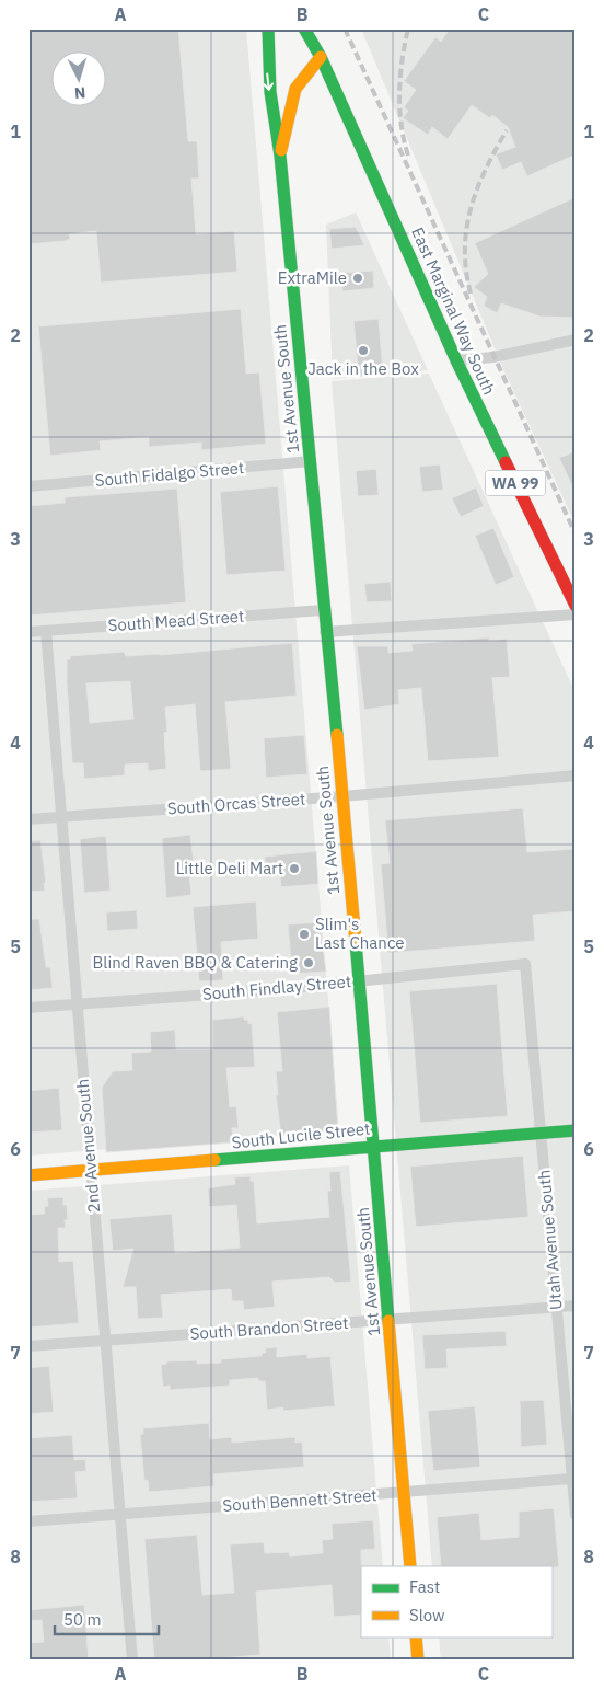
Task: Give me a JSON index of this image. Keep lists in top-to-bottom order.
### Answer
{
  "streets": {
    "main road": [
      "East Marginal Way South",
      "1st Avenue South",
      "WA 99",
      "South Lucile Street"
    ],
    "street": [
      "South Fidalgo Street",
      "South Mead Street",
      "South Orcas Street",
      "South Findlay Street",
      "2nd Avenue South",
      "Utah Avenue South",
      "South Brandon Street",
      "South Bennett Street"
    ]
  },
  "crossings": [
    ["East Marginal Way South", "1st Avenue South"],
    ["1st Avenue South", "South Fidalgo Street"],
    ["1st Avenue South", "South Mead Street"],
    ["1st Avenue South", "South Orcas Street"],
    ["1st Avenue South", "South Findlay Street"],
    ["1st Avenue South", "South Lucile Street"],
    ["1st Avenue South", "South Brandon Street"],
    ["1st Avenue South", "South Bennett Street"],
    ["South Mead Street", "2nd Avenue South"],
    ["South Orcas Street", "2nd Avenue South"],
    ["South Findlay Street", "2nd Avenue South"],
    ["South Findlay Street", "Utah Avenue South"],
    ["South Lucile Street", "2nd Avenue South"],
    ["South Lucile Street", "Utah Avenue South"],
    ["2nd Avenue South", "South Brandon Street"],
    ["2nd Avenue South", "South Bennett Street"],
    ["Utah Avenue South", "South Brandon Street"],
    ["Utah Avenue South", "South Bennett Street"]
  ],
  "places": [
    "ExtraMile",
    "Jack in the Box",
    "Little Deli Mart",
    "Slim's Last Chance",
    "Blind Raven BBQ & Catering"
  ],
  "legend": ["Fast", "Slow"],
  "scale_bar": "50 m",
  "north": "bottom",
  "grid": {
    "columns": ["A", "B", "C"],
    "rows": [
      "1",
      "2",
      "3",
      "4",
      "5",
      "6",
      "7",
      "8"
    ]
  }
}
